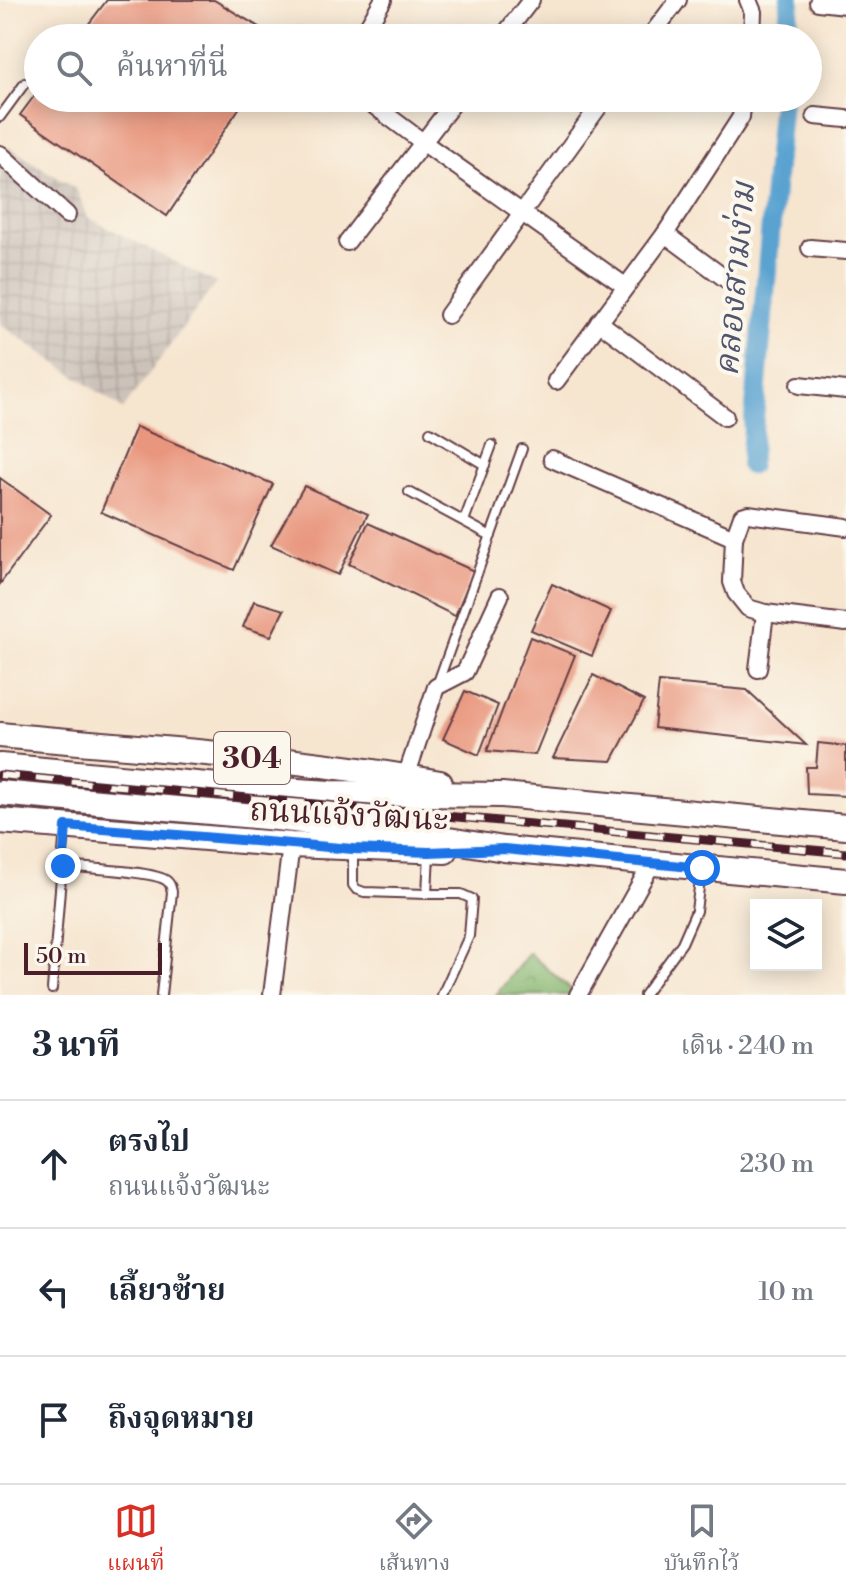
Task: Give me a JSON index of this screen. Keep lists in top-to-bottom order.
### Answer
{
  "streets": {
    "main road": ["304", "ถนนแจ้งวัฒนะ"]
  },
  "water": ["คลองสามง่าม"],
  "scale_bar": "50 m",
  "page": {
    "search": "ค้นหาที่นี่",
    "scale": "50 m",
    "heading": ["3 นาที", "เดิน · 240 m"],
    "list": [
      ["ตรงไป", "ถนนแจ้งวัฒนะ", "230 m"],
      ["เลี้ยวซ้าย", "10 m"],
      "ถึงจุดหมาย"
    ],
    "nav": ["แผนที่", "เส้นทาง", "บันทึกไว้"]
  }
}
